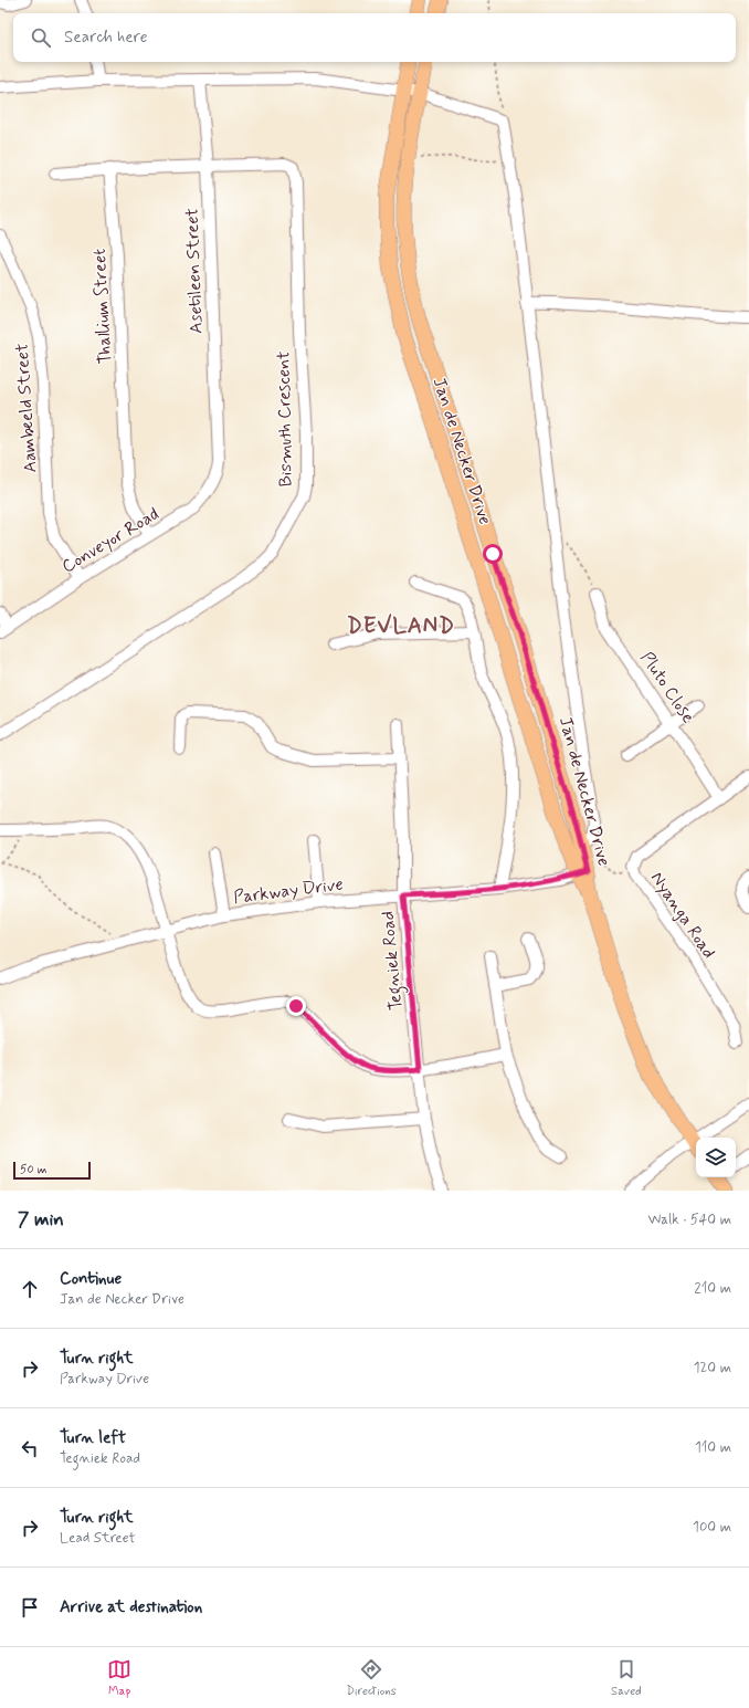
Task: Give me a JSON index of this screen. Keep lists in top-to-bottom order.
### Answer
{
  "streets": {
    "main road": ["Jan de Necker Drive"],
    "street": [
      "Asetileen Street",
      "Thallium Street",
      "Aambeeld Street",
      "Bismuth Crescent",
      "Conveyor Road",
      "Pluto Close",
      "Parkway Drive",
      "Nyanga Road",
      "Tegniek Road"
    ]
  },
  "crossings": [
    ["Asetileen Street", "Bismuth Crescent"],
    ["Asetileen Street", "Conveyor Road"],
    ["Thallium Street", "Conveyor Road"],
    ["Aambeeld Street", "Conveyor Road"],
    ["Jan de Necker Drive", "Parkway Drive"],
    ["Pluto Close", "Nyanga Road"],
    ["Parkway Drive", "Tegniek Road"]
  ],
  "districts": ["DEVLAND"],
  "scale_bar": "50 m",
  "page": {
    "search": "Search here",
    "scale": "50 m",
    "heading": ["7 min", "Walk · 540 m"],
    "list": [
      ["Continue", "Jan de Necker Drive", "210 m"],
      ["Turn right", "Parkway Drive", "120 m"],
      ["Turn left", "Tegniek Road", "110 m"],
      ["Turn right", "Lead Street", "100 m"],
      "Arrive at destination"
    ],
    "nav": ["Map", "Directions", "Saved"]
  }
}
